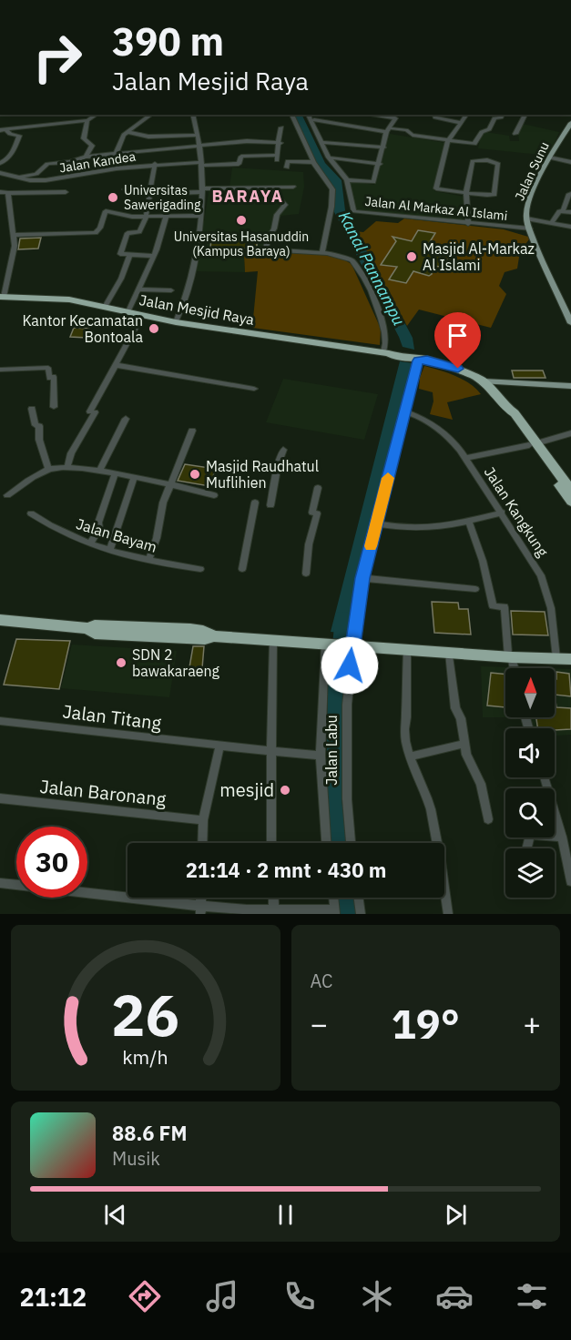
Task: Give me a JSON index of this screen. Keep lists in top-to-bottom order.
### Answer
{
  "streets": {
    "highway": ["Jalan Mesjid Raya"],
    "main road": ["Jalan Sunu"],
    "street": [
      "Jalan Kandea",
      "Jalan Al Markaz Al Islami",
      "Jalan Kangkung",
      "Jalan Bayam",
      "Jalan Titang",
      "Jalan Labu",
      "Jalan Baronang"
    ]
  },
  "crossings": [
    ["Jalan Sunu", "Jalan Al Markaz Al Islami"],
    ["Jalan Mesjid Raya", "Jalan Labu"],
    ["Jalan Kangkung", "Jalan Labu"]
  ],
  "districts": ["BARAYA"],
  "water": ["Kanal Pannampu"],
  "places": [
    "Universitas Sawerigading",
    "Universitas Hasanuddin (Kampus Baraya)",
    "Masjid Al-Markaz Al Islami",
    "Kantor Kecamatan Bontoala",
    "Masjid Raudhatul Muflihien",
    "SDN 2 bawakaraeng",
    "mesjid"
  ],
  "north": "top",
  "page": {
    "turn": ["390 m", "Jalan Mesjid Raya"],
    "limit": "30",
    "trip": "21:14 · 2 mnt · 430 m",
    "tile": "AC",
    "heat": ["−", "19°", "+"],
    "song": ["88.6 FM", "Musik"],
    "tabs": "21:12",
    "gauge": ["26", "km/h"]
  }
}
